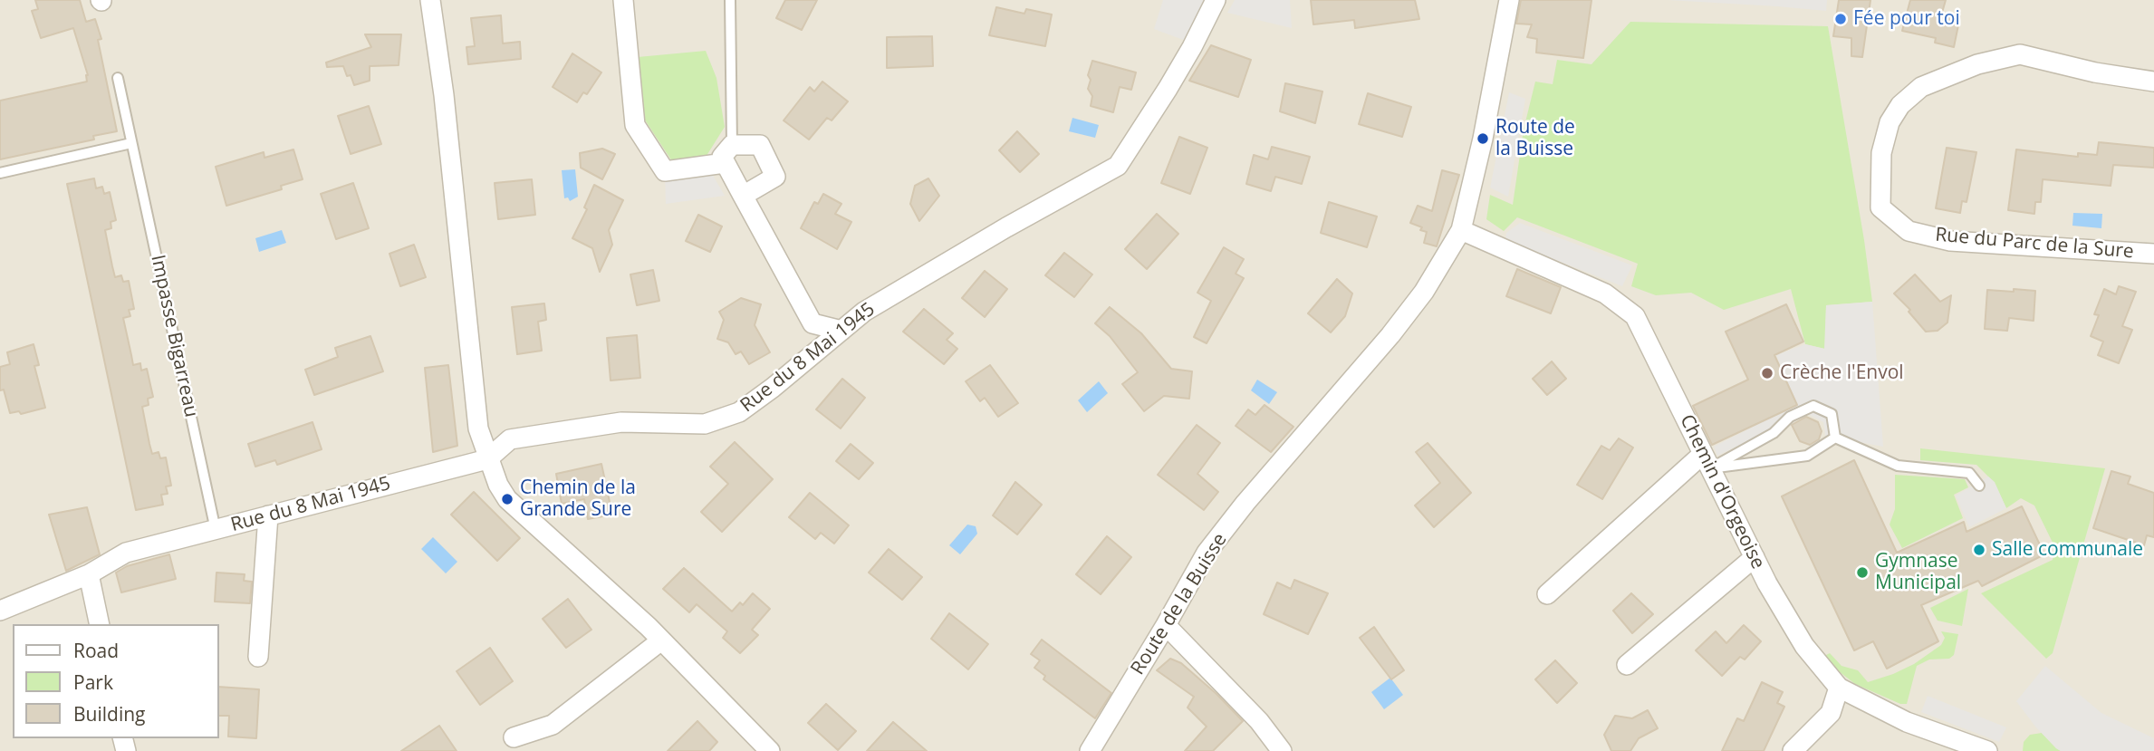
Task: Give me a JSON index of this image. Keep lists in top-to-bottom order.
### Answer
{
  "streets": {
    "street": [
      "Rue du Parc de la Sure",
      "Rue du 8 Mai 1945",
      "Chemin d'Orgeoise",
      "Route de la Buisse"
    ],
    "lane": ["Impasse Bigarreau"]
  },
  "crossings": [
    ["Impasse Bigarreau", "Rue du 8 Mai 1945"],
    ["Chemin d'Orgeoise", "Route de la Buisse"]
  ],
  "places": [
    "Fée pour toi",
    "Route de la Buisse",
    "Crèche l'Envol",
    "Chemin de la Grande Sure",
    "Salle communale",
    "Gymnase Municipal"
  ],
  "legend": ["Road", "Park", "Building"]
}
